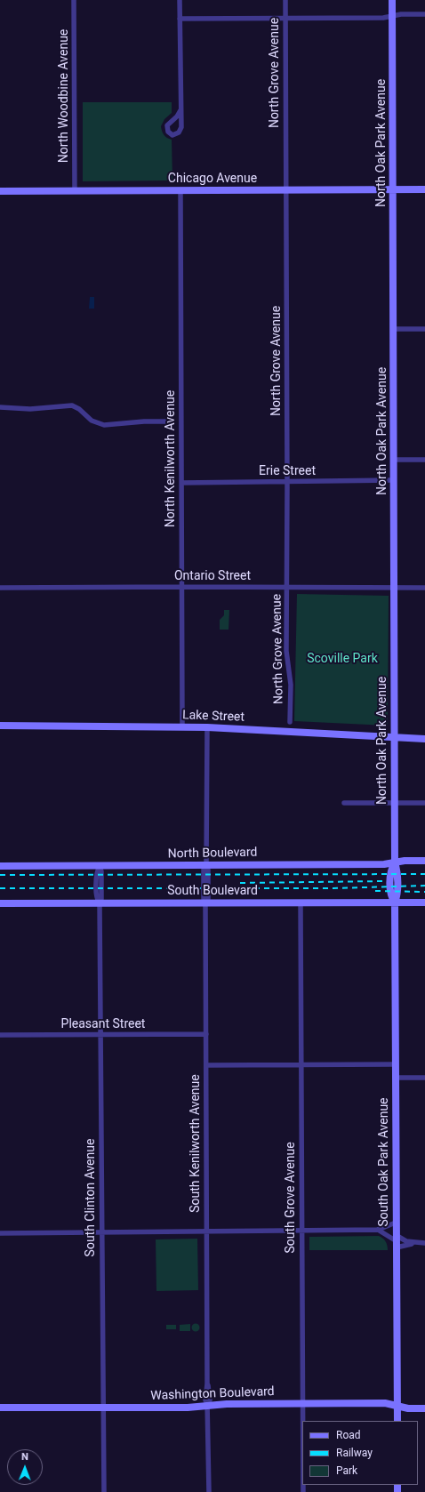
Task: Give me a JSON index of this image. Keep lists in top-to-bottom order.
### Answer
{
  "streets": {
    "street": [
      "North Grove Avenue",
      "North Woodbine Avenue",
      "North Oak Park Avenue",
      "Chicago Avenue",
      "North Kenilworth Avenue",
      "Erie Street",
      "Ontario Street",
      "Lake Street",
      "North Boulevard",
      "South Boulevard",
      "Pleasant Street",
      "South Kenilworth Avenue",
      "South Oak Park Avenue",
      "South Clinton Avenue",
      "South Grove Avenue",
      "Washington Boulevard"
    ]
  },
  "crossings": [
    ["North Grove Avenue", "Chicago Avenue"],
    ["North Grove Avenue", "Erie Street"],
    ["North Grove Avenue", "Ontario Street"],
    ["North Woodbine Avenue", "Chicago Avenue"],
    ["North Oak Park Avenue", "Chicago Avenue"],
    ["North Oak Park Avenue", "Erie Street"],
    ["North Oak Park Avenue", "Ontario Street"],
    ["North Oak Park Avenue", "Lake Street"],
    ["North Oak Park Avenue", "North Boulevard"],
    ["North Oak Park Avenue", "South Boulevard"],
    ["North Oak Park Avenue", "South Oak Park Avenue"],
    ["Chicago Avenue", "North Kenilworth Avenue"],
    ["North Kenilworth Avenue", "Erie Street"],
    ["North Kenilworth Avenue", "Ontario Street"],
    ["North Kenilworth Avenue", "Lake Street"],
    ["North Boulevard", "South Clinton Avenue"],
    ["South Boulevard", "South Kenilworth Avenue"],
    ["South Boulevard", "South Oak Park Avenue"],
    ["South Boulevard", "South Clinton Avenue"],
    ["South Boulevard", "South Grove Avenue"],
    ["Pleasant Street", "South Kenilworth Avenue"],
    ["Pleasant Street", "South Clinton Avenue"],
    ["South Kenilworth Avenue", "Washington Boulevard"],
    ["South Oak Park Avenue", "Washington Boulevard"],
    ["South Clinton Avenue", "Washington Boulevard"],
    ["South Grove Avenue", "Washington Boulevard"]
  ],
  "parks": ["Scoville Park"],
  "legend": ["Road", "Railway", "Park"],
  "north": "top"
}
